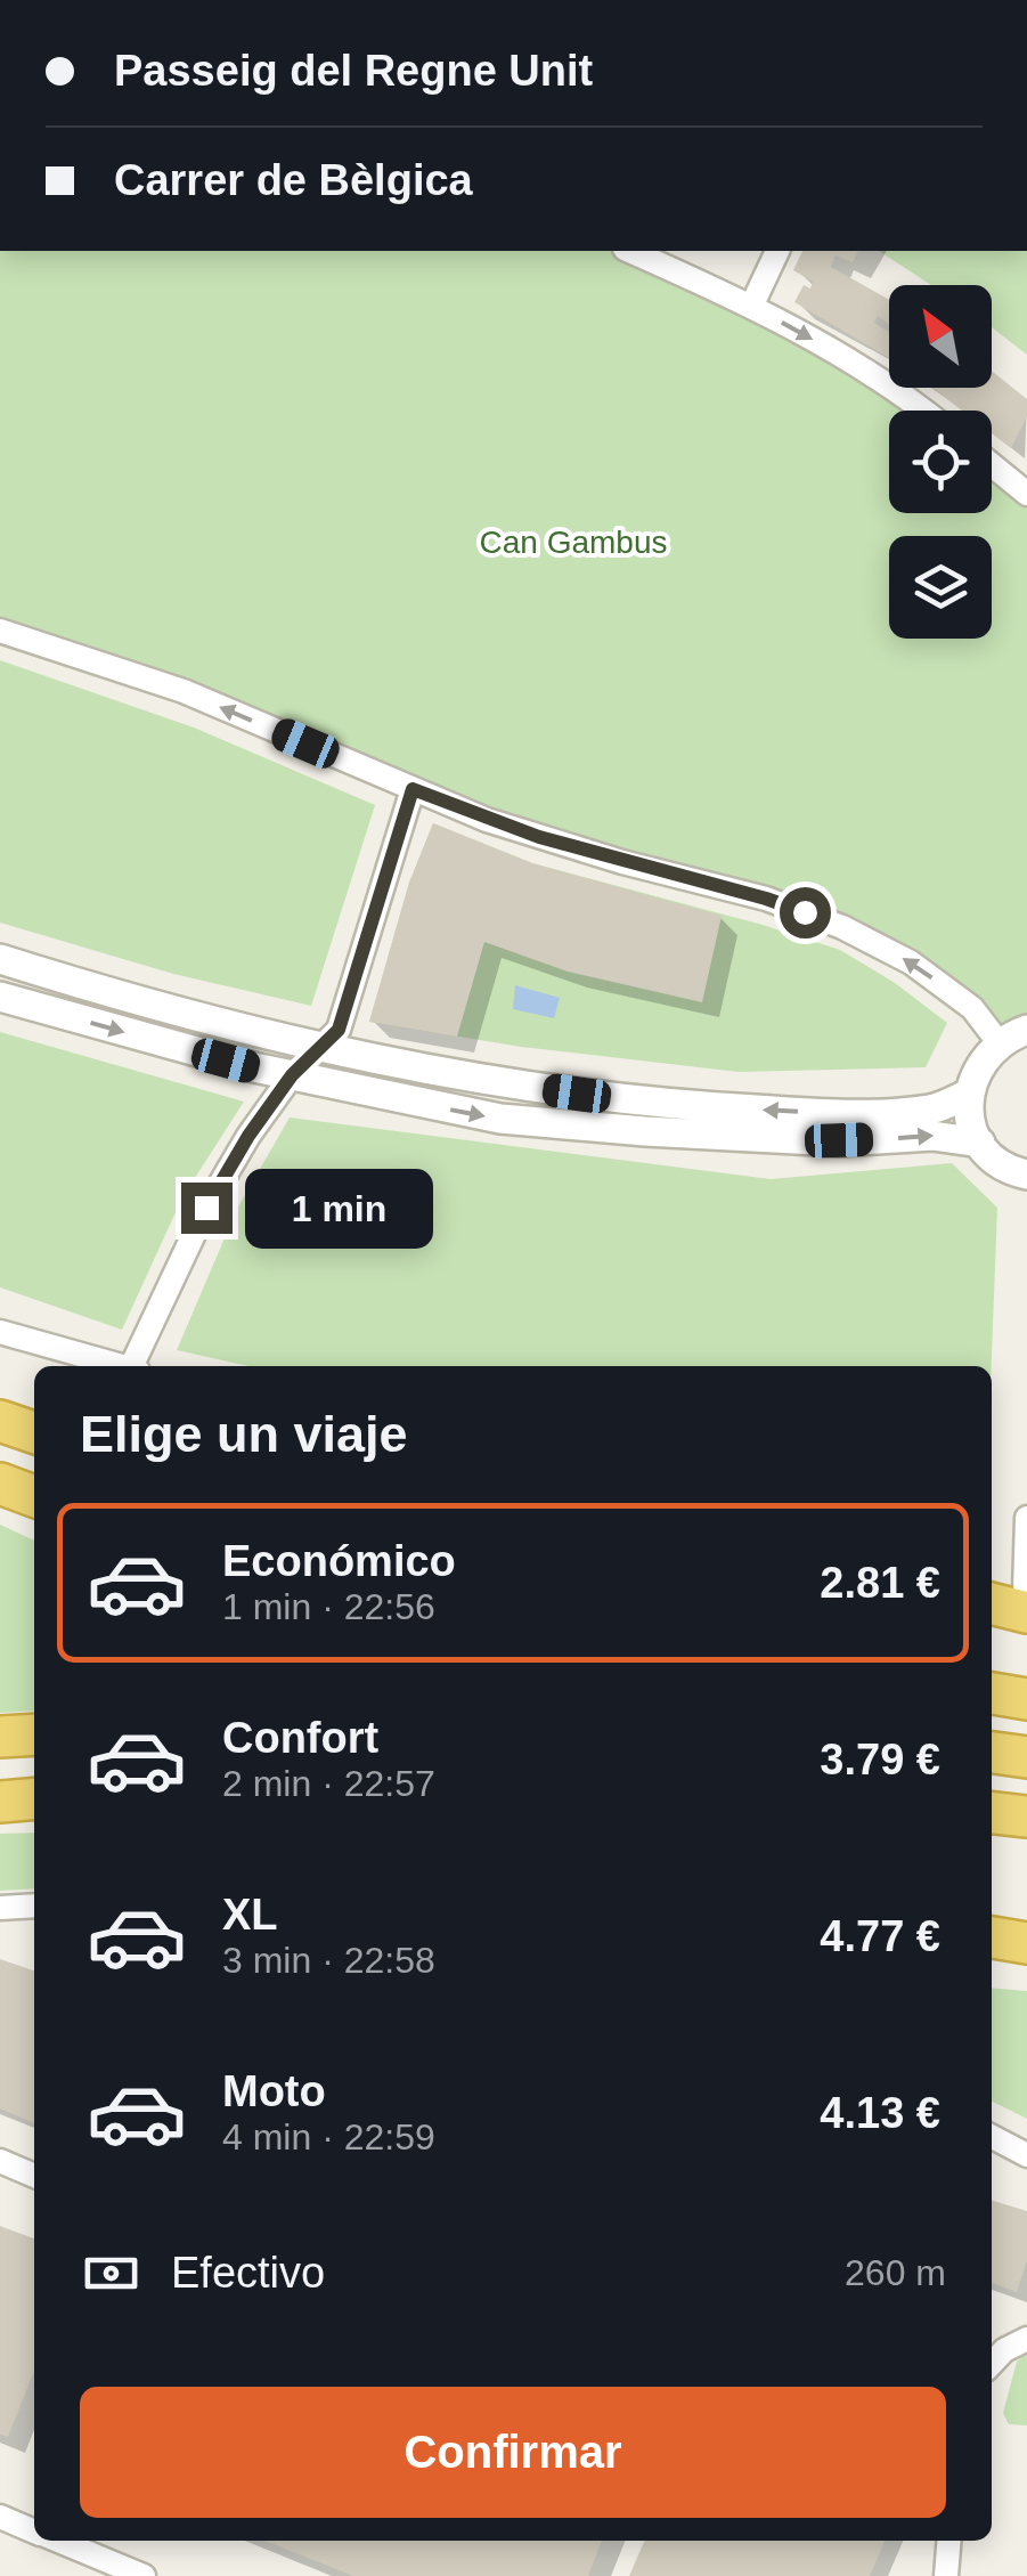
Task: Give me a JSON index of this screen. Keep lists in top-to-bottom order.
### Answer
{
  "parks": ["Can Gambus"],
  "north": "top left",
  "page": {
    "banner": ["Passeig del Regne Unit", "Carrer de Bèlgica"],
    "bubble": "1 min",
    "heading": "Elige un viaje",
    "list": [
      {
        "name": "Económico",
        "note": "1 min · 22:56",
        "value": "2.81 €"
      },
      {
        "name": "Confort",
        "note": "2 min · 22:57",
        "value": "3.79 €"
      },
      {
        "name": "XL",
        "note": "3 min · 22:58",
        "value": "4.77 €"
      },
      {
        "name": "Moto",
        "note": "4 min · 22:59",
        "value": "4.13 €"
      }
    ],
    "pay": ["Efectivo", "260 m"],
    "buttons": "Confirmar"
  }
}
